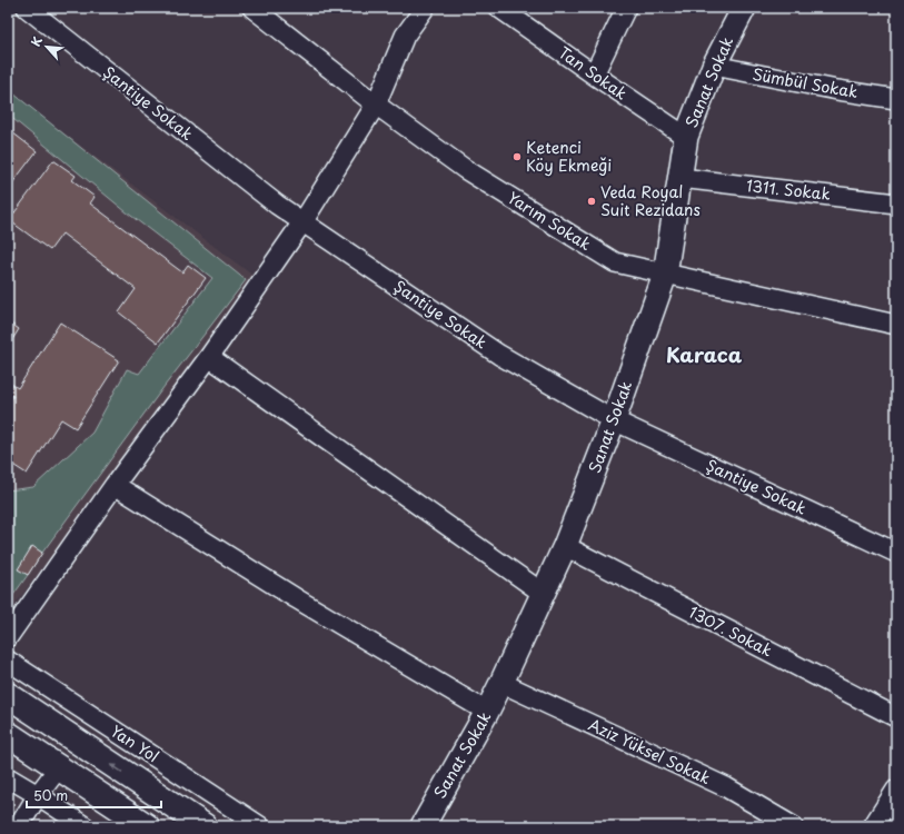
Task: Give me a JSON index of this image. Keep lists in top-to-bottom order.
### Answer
{
  "streets": {
    "street": [
      "Tan Sokak",
      "Sanat Sokak",
      "Sümbül Sokak",
      "Şantiye Sokak",
      "1311. Sokak",
      "Yarım Sokak",
      "1307. Sokak",
      "Yan Yol",
      "Aziz Yüksel Sokak"
    ]
  },
  "crossings": [
    ["Tan Sokak", "Sanat Sokak"],
    ["Sanat Sokak", "Sümbül Sokak"],
    ["Sanat Sokak", "Şantiye Sokak"],
    ["Sanat Sokak", "1311. Sokak"],
    ["Sanat Sokak", "Yarım Sokak"],
    ["Sanat Sokak", "1307. Sokak"],
    ["Sanat Sokak", "Aziz Yüksel Sokak"]
  ],
  "districts": ["Karaca"],
  "places": ["Ketenci Köy Ekmeği", "Veda Royal Suit Rezidans"],
  "scale_bar": "50 m",
  "north": "top left"
}
